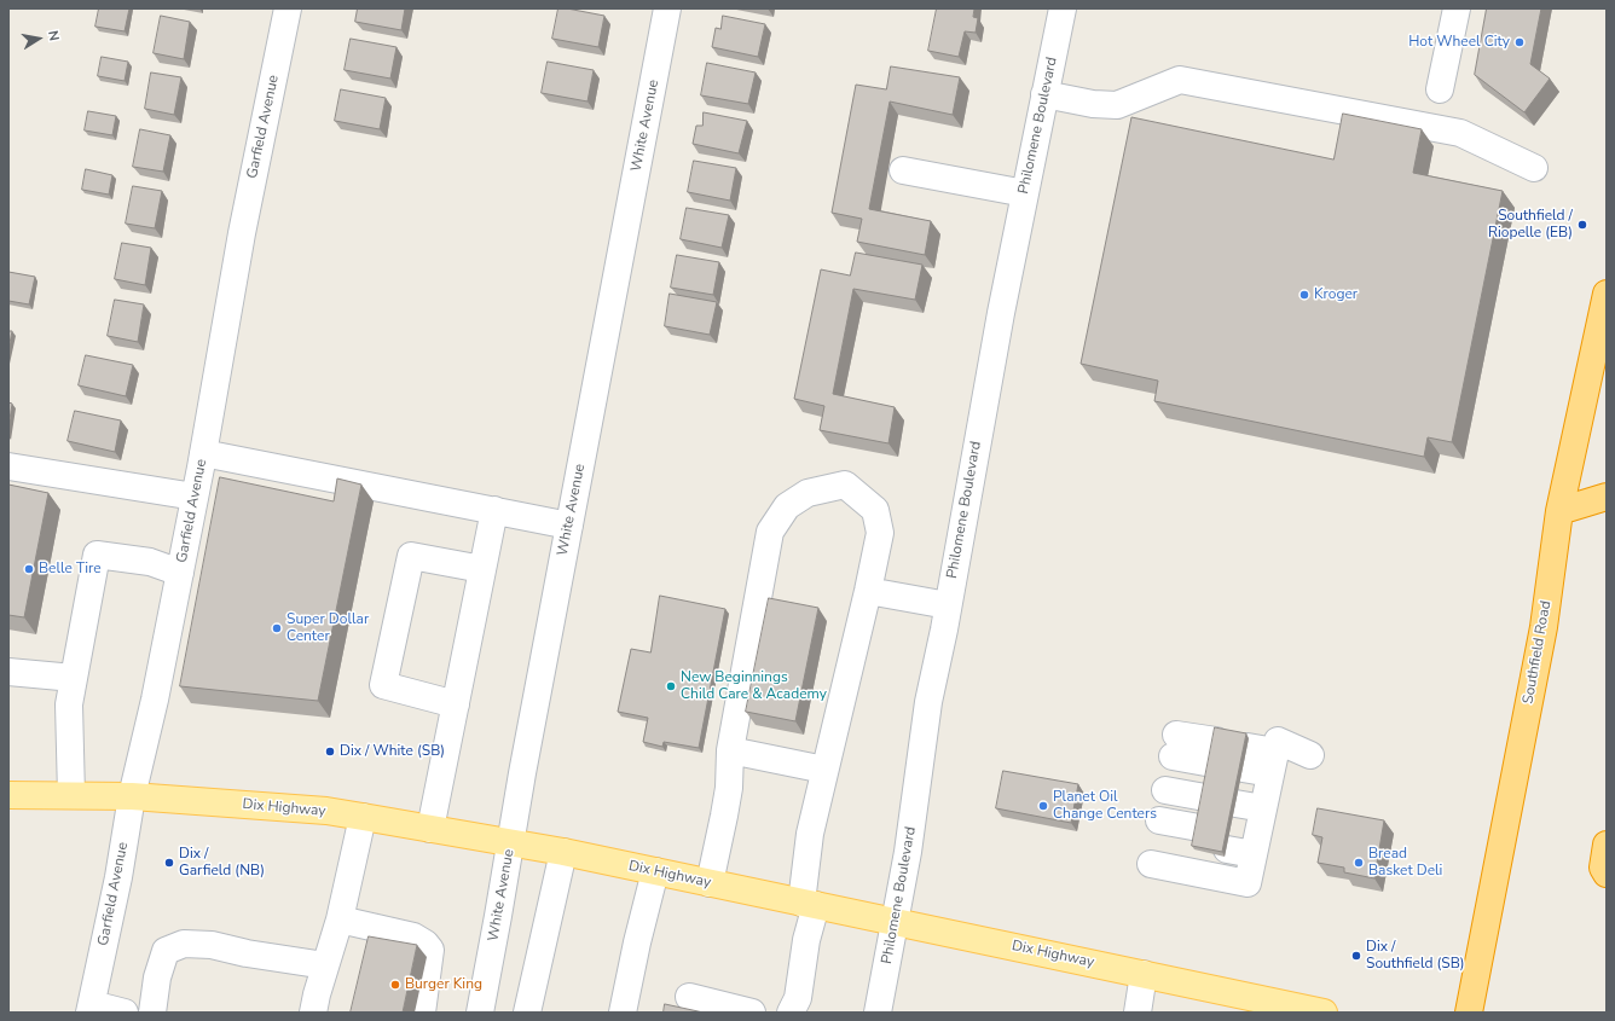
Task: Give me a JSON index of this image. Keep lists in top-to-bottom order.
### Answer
{
  "streets": {
    "highway": ["Southfield Road"],
    "main road": ["Dix Highway"],
    "street": ["White Avenue", "Philomene Boulevard", "Garfield Avenue"]
  },
  "crossings": [
    ["White Avenue", "Dix Highway"],
    ["Philomene Boulevard", "Dix Highway"],
    ["Garfield Avenue", "Dix Highway"]
  ],
  "places": [
    "Hot Wheel City",
    "Southfield / Riopelle (EB)",
    "Kroger",
    "Belle Tire",
    "Super Dollar Center",
    "New Beginnings Child Care & Academy",
    "Dix / White (SB)",
    "Planet Oil Change Centers",
    "Dix / Garfield (NB)",
    "Bread Basket Deli",
    "Dix / Southfield (SB)",
    "Burger King"
  ],
  "north": "right"
}
